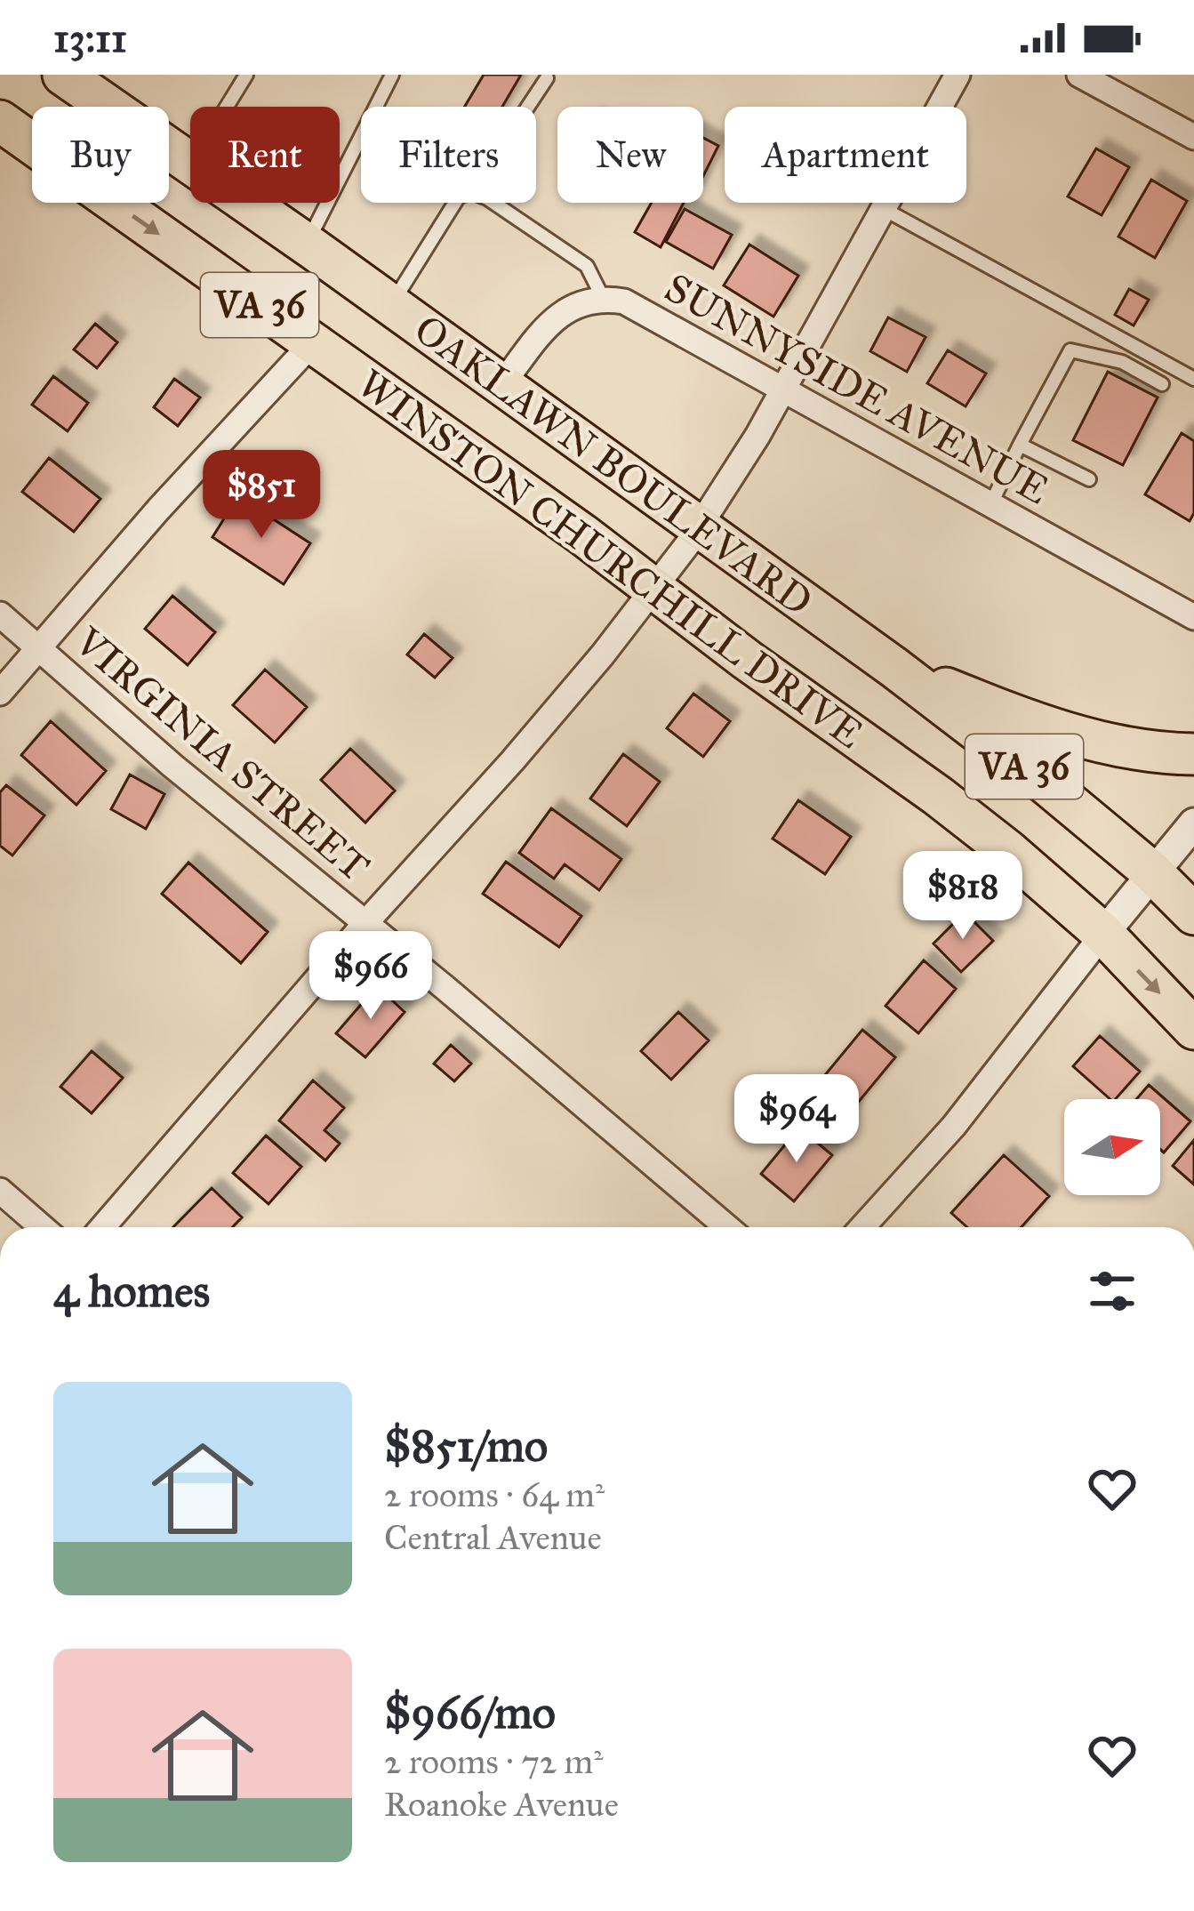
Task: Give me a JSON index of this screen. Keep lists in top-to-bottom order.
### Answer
{
  "streets": {
    "highway": ["VA 36", "OAKLAWN BOULEVARD", "WINSTON CHURCHILL DRIVE"],
    "street": ["SUNNYSIDE AVENUE", "VIRGINIA STREET"]
  },
  "crossings": [
    ["VA 36", "OAKLAWN BOULEVARD"],
    ["SUNNYSIDE AVENUE", "OAKLAWN BOULEVARD"]
  ],
  "north": "right",
  "page": {
    "status": "13:11",
    "chip": [
      "Buy",
      "Rent",
      "Filters",
      "New",
      "Apartment"
    ],
    "price": [
      "$851",
      "$818",
      "$966",
      "$964"
    ],
    "heading": "4 homes",
    "list": [
      {
        "name": "$851/mo",
        "note": "2 rooms · 64 m² · Central Avenue"
      },
      {
        "name": "$966/mo",
        "note": "2 rooms · 72 m² · Roanoke Avenue"
      }
    ]
  }
}
